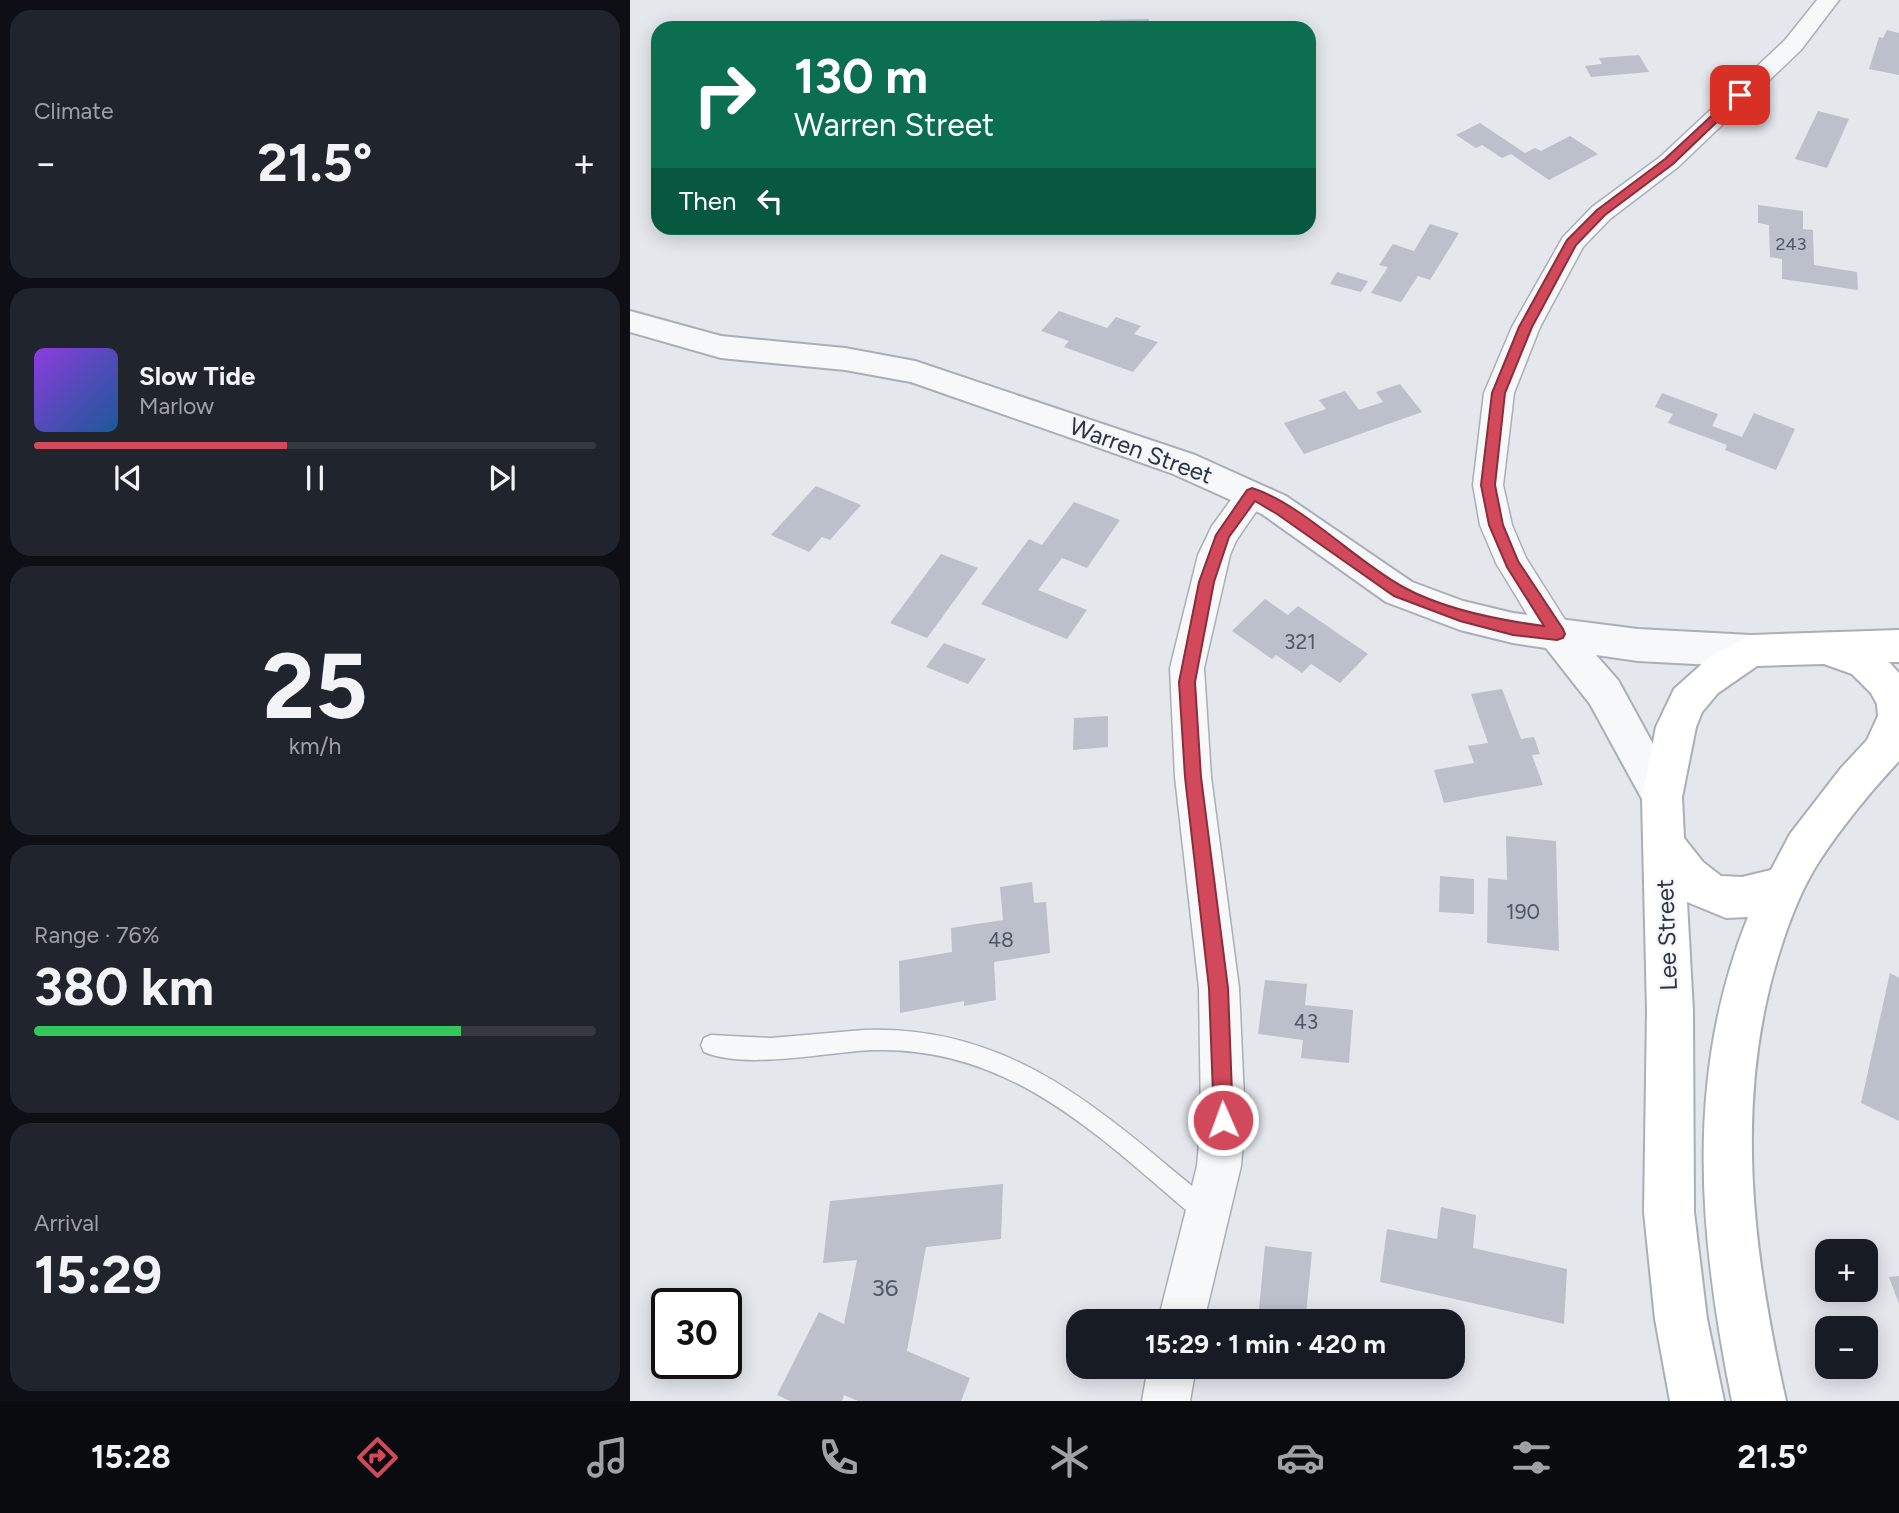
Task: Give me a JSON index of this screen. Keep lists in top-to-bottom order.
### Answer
{
  "streets": {
    "main road": ["Lee Street"],
    "street": ["Warren Street"]
  },
  "crossings": [
    ["Warren Street", "Lee Street"]
  ],
  "house_numbers": [
    "243",
    "321",
    "190",
    "48",
    "43",
    "36"
  ],
  "page": {
    "tile": [
      "Climate",
      ["25", "km/h"],
      ["Range · 76%", "380 km"],
      ["Arrival", "15:29"]
    ],
    "turn": ["130 m", "Warren Street"],
    "heat": ["−", "21.5°", "+"],
    "then": "Then",
    "song": ["Slow Tide", "Marlow"],
    "map_buttons": ["+", "−"],
    "limit": "30",
    "trip": "15:29 · 1 min · 420 m",
    "tabs": ["15:28", "21.5°"]
  }
}
